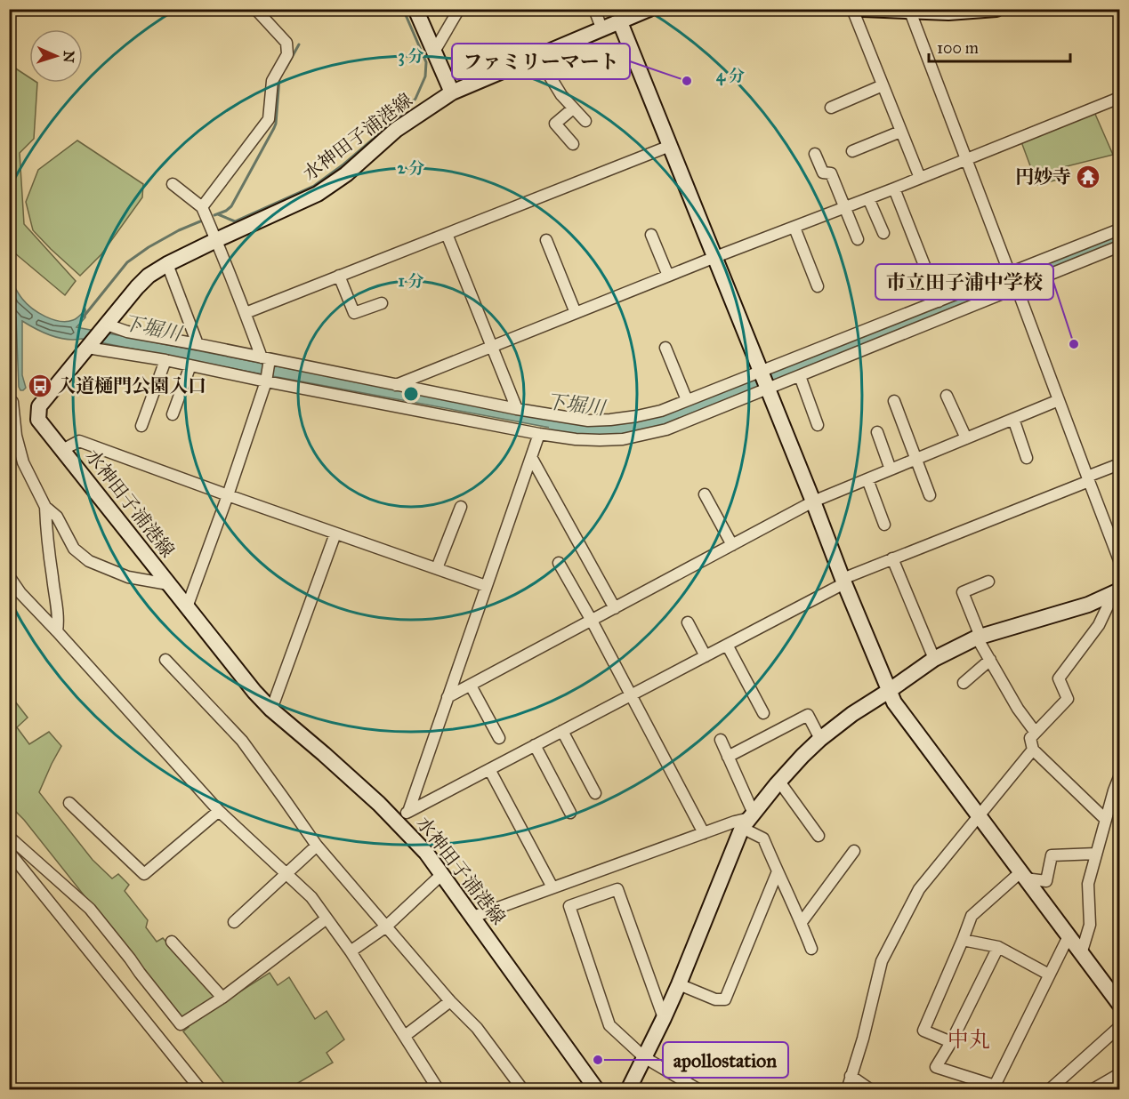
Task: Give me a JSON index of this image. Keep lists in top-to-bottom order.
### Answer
{
  "streets": {
    "street": ["水神田子浦港線"]
  },
  "districts": ["中丸"],
  "water": ["下堀川"],
  "places": {
    "other": ["ファミリーマート", "市立田子浦中学校", "apollostation"],
    "temple": ["円妙寺"],
    "bus stop": ["入道樋門公園入口"]
  },
  "scale_bar": "100 m",
  "north": "right",
  "rings": [
    "3 分",
    "4 分",
    "2 分",
    "1 分"
  ]
}
